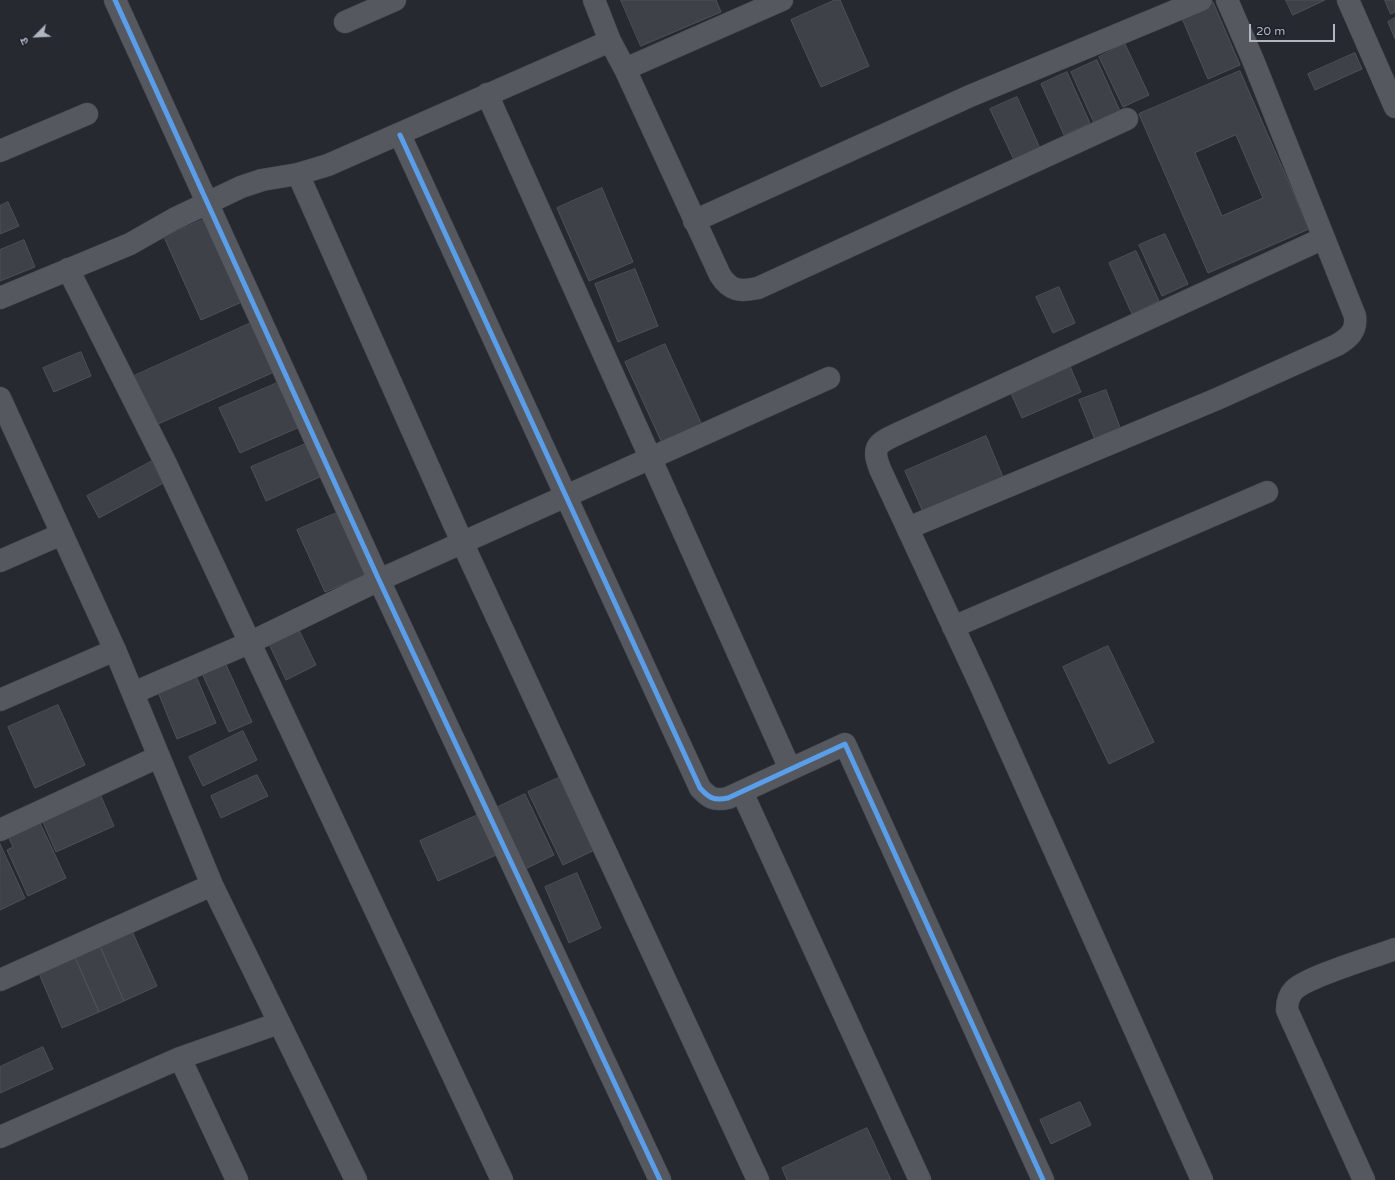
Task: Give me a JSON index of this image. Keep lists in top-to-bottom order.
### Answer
{
  "scale_bar": "20 m",
  "north": "bottom left"
}
